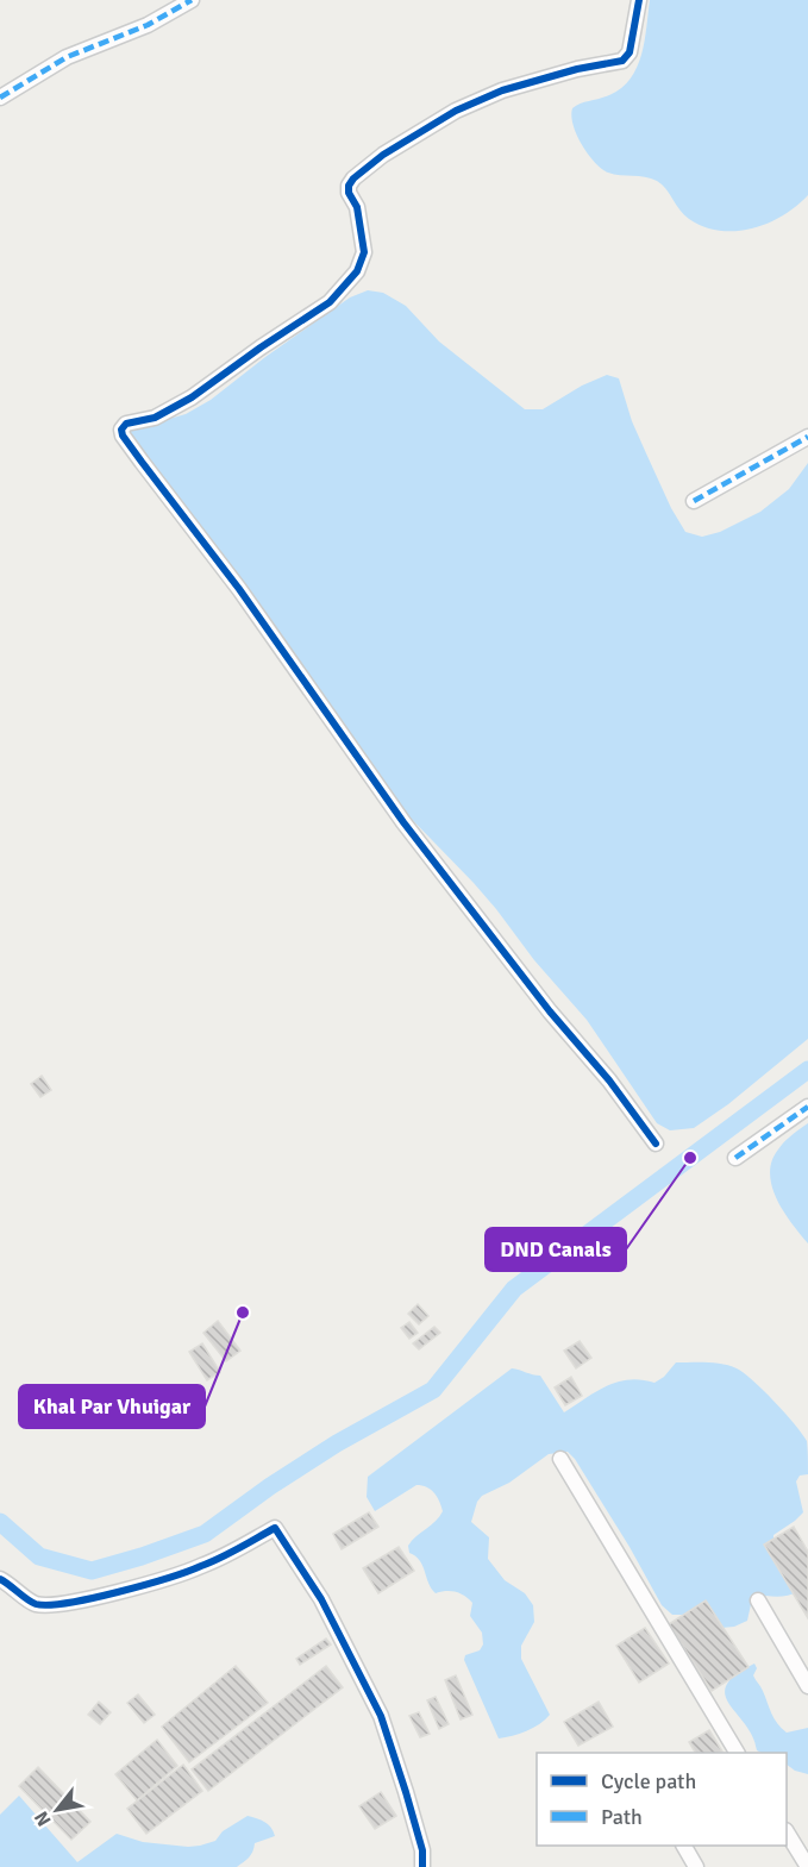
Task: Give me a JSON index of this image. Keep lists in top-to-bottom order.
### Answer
{
  "places": ["DND Canals", "Khal Par Vhuigar"],
  "legend": ["Cycle path", "Path"],
  "north": "bottom left"
}
